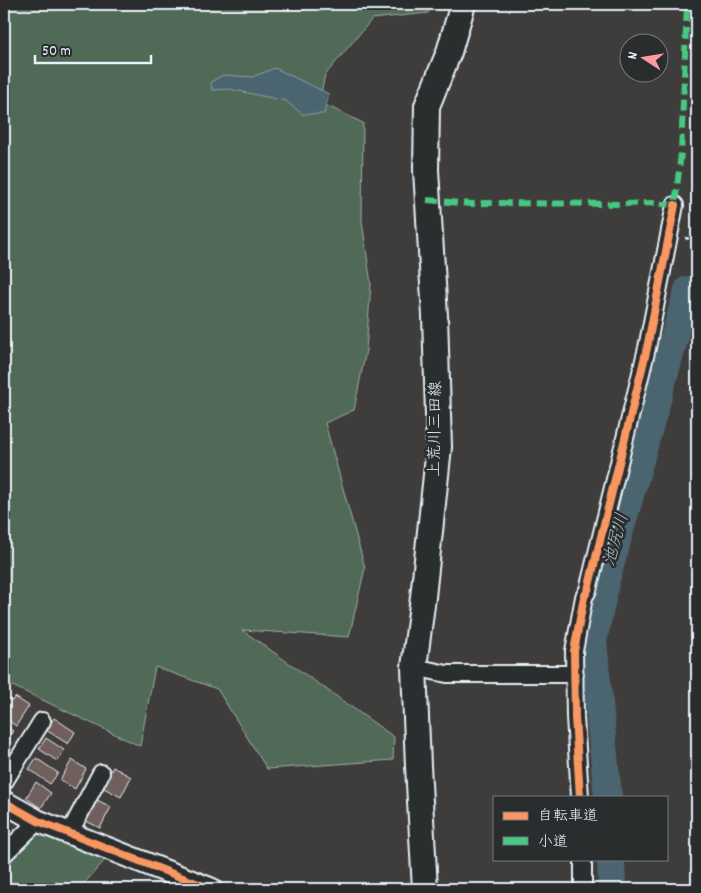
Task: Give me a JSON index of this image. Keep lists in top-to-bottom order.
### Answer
{
  "streets": {
    "main road": ["上荒川三田線"]
  },
  "water": ["池尻川"],
  "legend": ["自転車道", "小道"],
  "scale_bar": "50 m",
  "north": "left"
}
